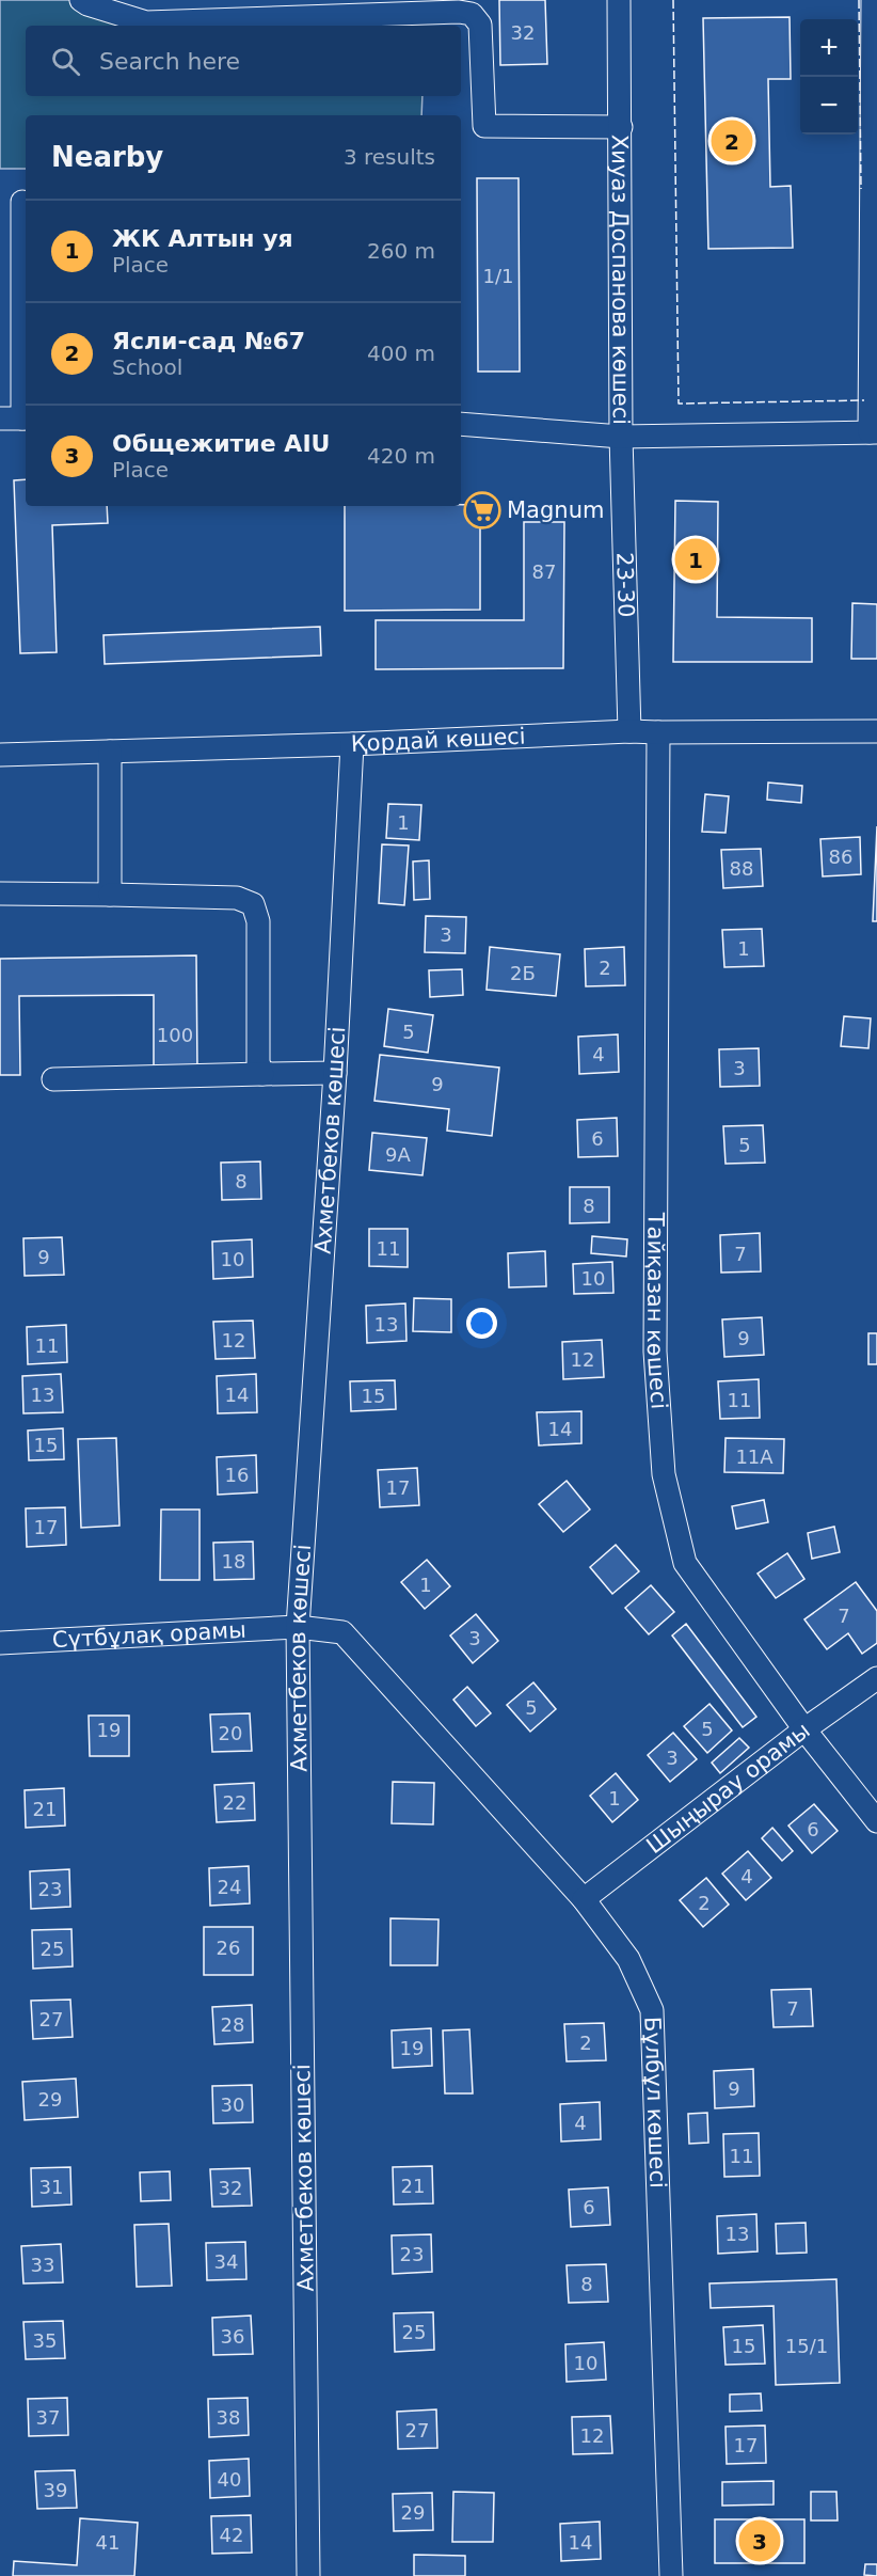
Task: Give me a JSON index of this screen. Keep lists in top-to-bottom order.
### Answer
{
  "streets": {
    "street": [
      "Хиуаз Доспанова көшесі",
      "23-30",
      "Қордай көшесі",
      "Ахметбеков көшесі",
      "Тайқазан көшесі",
      "Cүтбұлақ орамы",
      "Шыңырау орамы",
      "Бұлбұл көшесі"
    ]
  },
  "crossings": [
    ["Хиуаз Доспанова көшесі", "23-30"],
    ["23-30", "Қордай көшесі"],
    ["Қордай көшесі", "Ахметбеков көшесі"],
    ["Қордай көшесі", "Тайқазан көшесі"],
    ["Ахметбеков көшесі", "Cүтбұлақ орамы"],
    ["Ахметбеков көшесі", "Бұлбұл көшесі"],
    ["Тайқазан көшесі", "Шыңырау орамы"],
    ["Cүтбұлақ орамы", "Бұлбұл көшесі"],
    ["Шыңырау орамы", "Бұлбұл көшесі"]
  ],
  "places": {
    "supermarket": ["Magnum"]
  },
  "house_numbers": [
    "32",
    "1/1",
    "87",
    "1",
    "86",
    "88",
    "3",
    "1",
    "2",
    "2Б",
    "5",
    "100",
    "4",
    "3",
    "9",
    "6",
    "5",
    "9А",
    "8",
    "8",
    "11",
    "7",
    "9",
    "10",
    "10",
    "13",
    "9",
    "12",
    "11",
    "12",
    "13",
    "14",
    "15",
    "11",
    "14",
    "15",
    "11А",
    "16",
    "17",
    "17",
    "18",
    "1",
    "7",
    "3",
    "5",
    "5",
    "19",
    "20",
    "3",
    "1",
    "22",
    "21",
    "6",
    "4",
    "24",
    "23",
    "2",
    "26",
    "25",
    "7",
    "27",
    "28",
    "2",
    "19",
    "9",
    "29",
    "30",
    "4",
    "11",
    "21",
    "31",
    "32",
    "6",
    "13",
    "23",
    "34",
    "33",
    "8",
    "25",
    "36",
    "35",
    "15",
    "15/1",
    "10",
    "37",
    "38",
    "27",
    "12",
    "17",
    "40",
    "39",
    "29",
    "42",
    "41",
    "14"
  ],
  "page": {
    "map_buttons": ["+", "−"],
    "search": "Search here",
    "heading": ["Nearby", "3 results"],
    "pins": ["2", "1", "3"],
    "list": [
      {
        "mark": "1",
        "name": "ЖК Алтын уя",
        "note": "Place",
        "value": "260 m"
      },
      {
        "mark": "2",
        "name": "Ясли-сад №67",
        "note": "School",
        "value": "400 m"
      },
      {
        "mark": "3",
        "name": "Общежитие AIU",
        "note": "Place",
        "value": "420 m"
      }
    ]
  }
}
